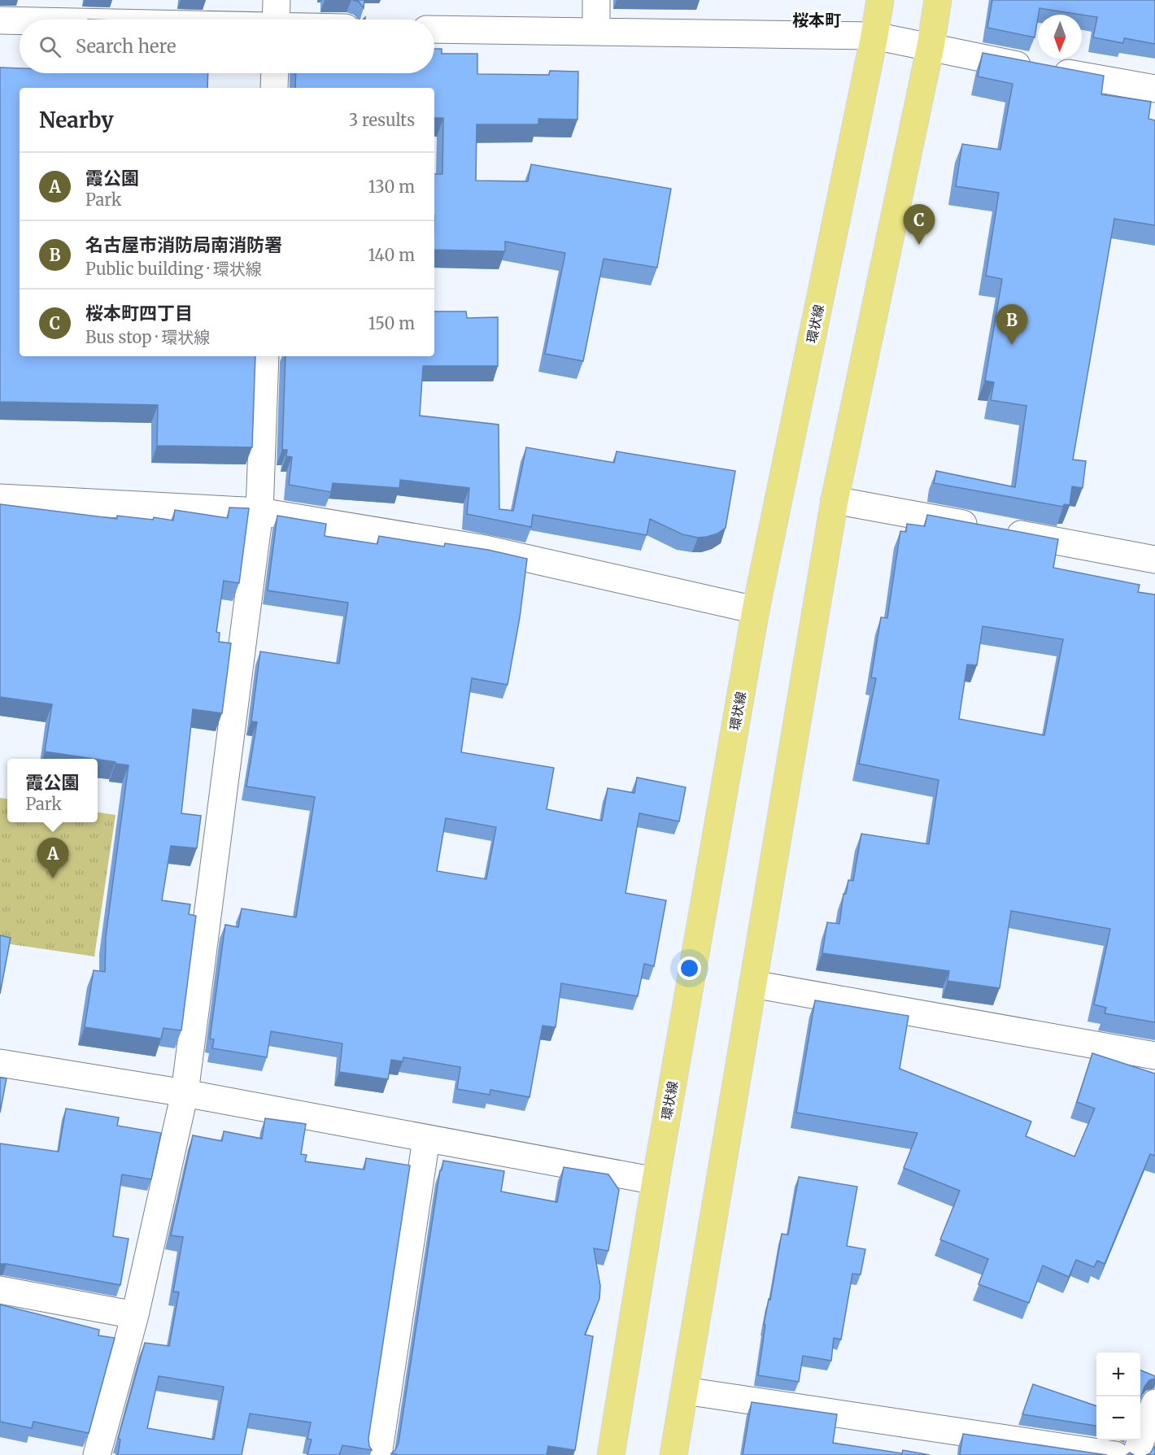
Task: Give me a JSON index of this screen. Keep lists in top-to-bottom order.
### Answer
{
  "streets": {
    "main road": ["環状線"]
  },
  "districts": ["桜本町"],
  "north": "bottom",
  "page": {
    "search": "Search here",
    "heading": ["Nearby", "3 results"],
    "list": [
      {
        "mark": "A",
        "name": "霞公園",
        "note": "Park",
        "value": "130 m"
      },
      {
        "mark": "B",
        "name": "名古屋市消防局南消防署",
        "note": "Public building · 環状線",
        "value": "140 m"
      },
      {
        "mark": "C",
        "name": "桜本町四丁目",
        "note": "Bus stop · 環状線",
        "value": "150 m"
      }
    ],
    "pins": ["C", "B", "A"],
    "popup": ["霞公園", "Park"],
    "map_buttons": ["+", "−"]
  }
}
